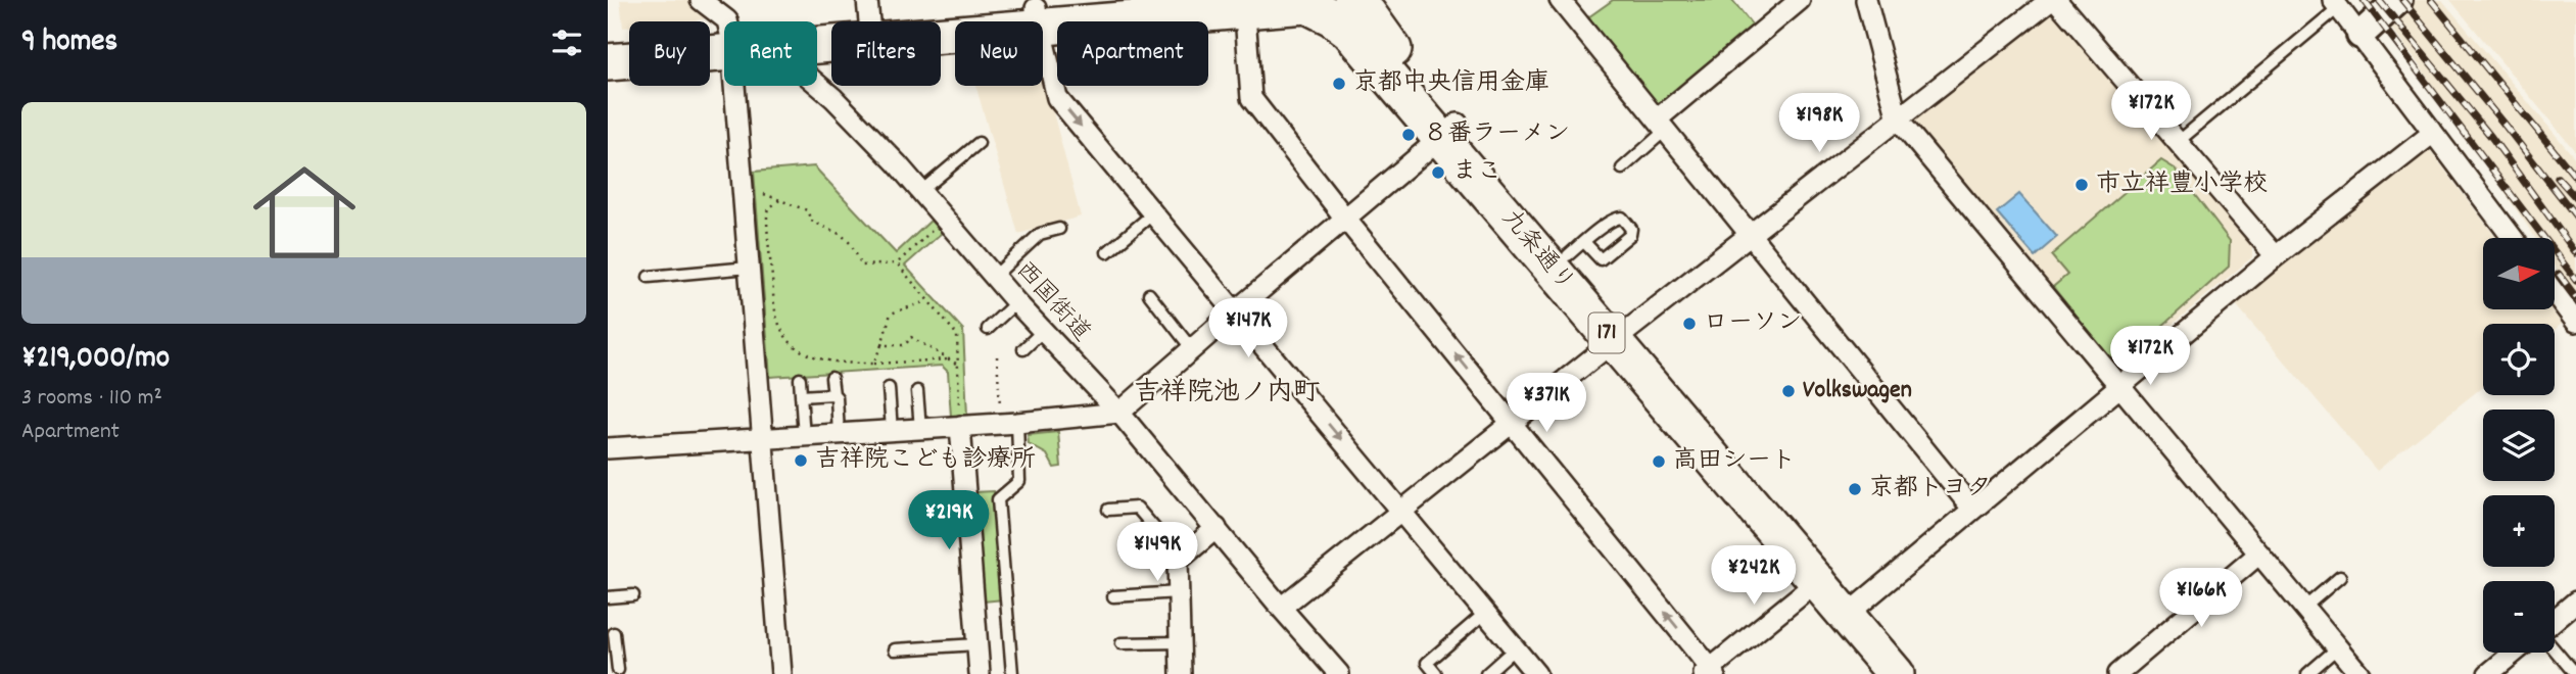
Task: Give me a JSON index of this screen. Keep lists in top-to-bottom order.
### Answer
{
  "streets": {
    "highway": ["九条通り", "171"],
    "street": ["西国街道"]
  },
  "crossings": [
    ["九条通り", "171"]
  ],
  "districts": ["吉祥院池ノ内町"],
  "places": [
    "京都中央信用金庫",
    "８番ラーメン",
    "まこ",
    "市立祥豊小学校",
    "ローソン",
    "Volkswagen",
    "吉祥院こども診療所",
    "高田シート",
    "京都トヨタ"
  ],
  "north": "right",
  "page": {
    "heading": "9 homes",
    "chip": [
      "Buy",
      "Rent",
      "Filters",
      "New",
      "Apartment"
    ],
    "price": [
      "¥172K",
      "¥198K",
      "¥147K",
      "¥172K",
      "¥371K",
      "¥219K",
      "¥149K",
      "¥242K",
      "¥166K"
    ],
    "list": [
      {
        "name": "¥219,000/mo",
        "note": "3 rooms · 110 m² · Apartment"
      }
    ],
    "map_buttons": ["+", "−"]
  }
}
